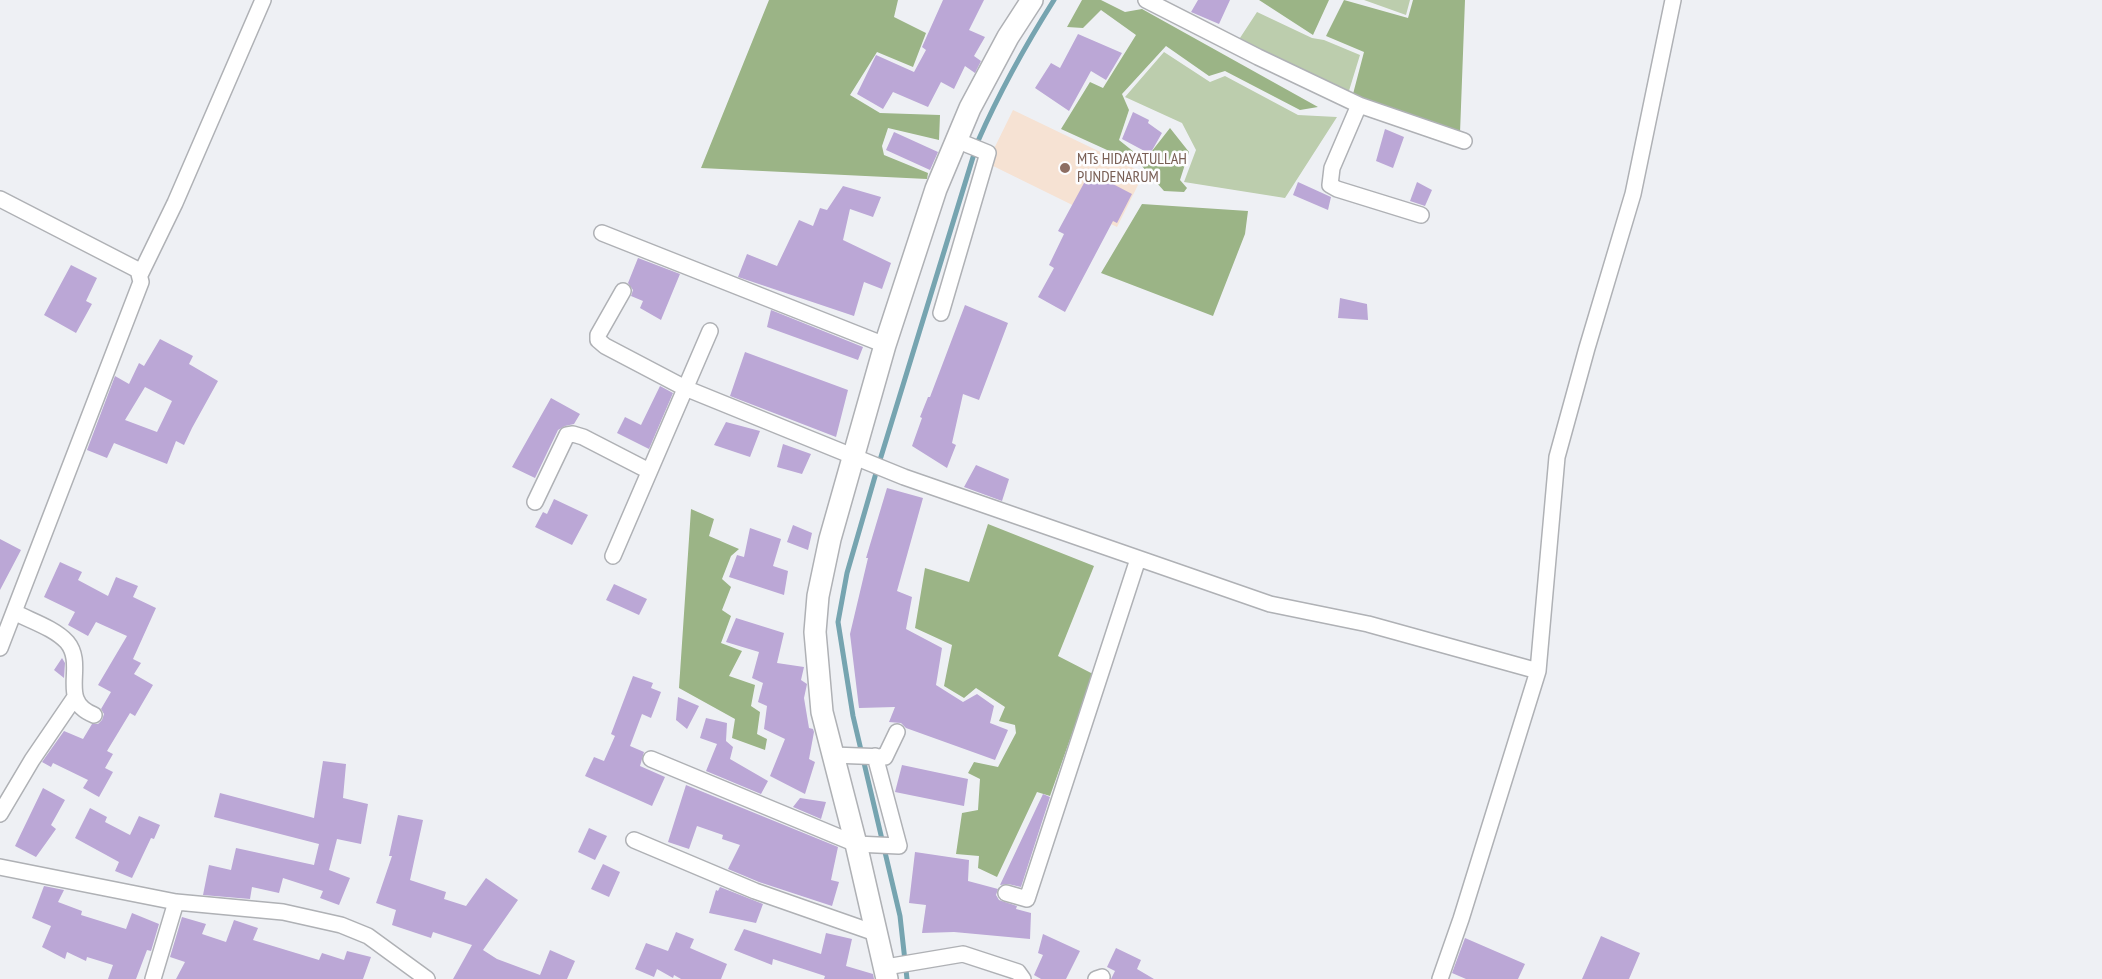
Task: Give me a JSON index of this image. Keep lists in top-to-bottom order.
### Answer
{
  "places": ["MTs HIDAYATULLAH PUNDENARUM"]
}
